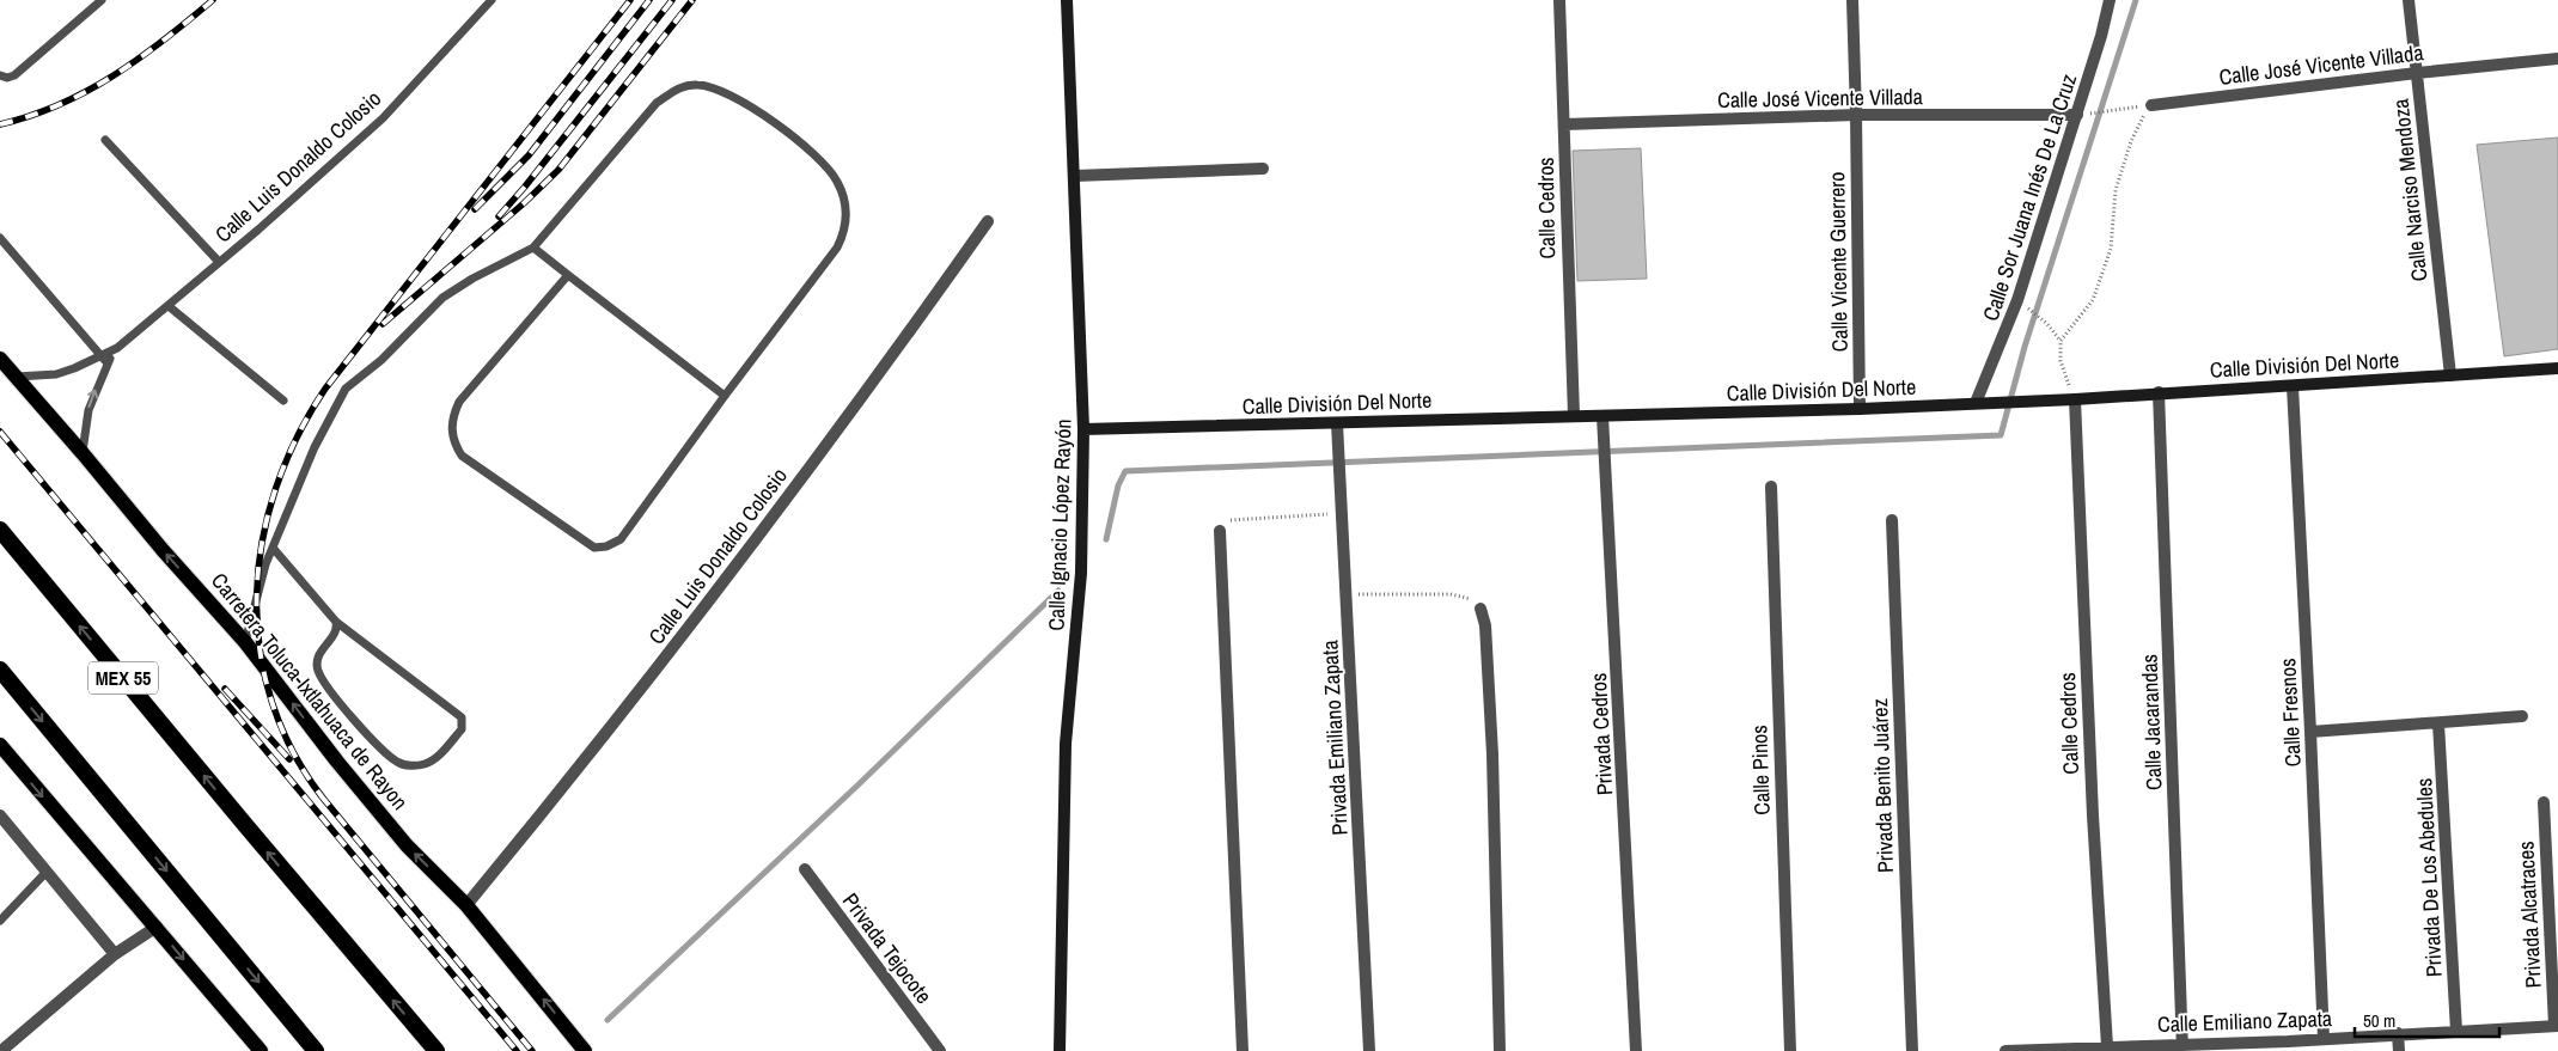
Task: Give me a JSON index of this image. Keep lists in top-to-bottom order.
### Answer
{
  "streets": {
    "highway": ["MEX 55"],
    "main road": ["Calle División Del Norte", "Calle Ignacio López Rayón", "Carretera Toluca-Ixtlahuaca de Rayon"],
    "street": [
      "Calle José Vicente Villada",
      "Calle Luis Donaldo Colosio",
      "Calle Narciso Mendoza",
      "Calle Sor Juana Inés De La Cruz",
      "Calle Cedros",
      "Calle Vicente Guerrero",
      "Calle Fresnos",
      "Calle Jacarandas",
      "Privada Cedros",
      "Privada Emiliano Zapata",
      "Calle Pinos",
      "Privada Benito Juárez",
      "Privada De Los Abedules",
      "Privada Alcatraces",
      "Privada Tejocote",
      "Calle Emiliano Zapata"
    ]
  },
  "crossings": [
    ["Calle José Vicente Villada", "Calle Narciso Mendoza"],
    ["Calle José Vicente Villada", "Calle Sor Juana Inés De La Cruz"],
    ["Calle José Vicente Villada", "Calle Cedros"],
    ["Calle José Vicente Villada", "Calle Vicente Guerrero"],
    ["Calle Luis Donaldo Colosio", "Carretera Toluca-Ixtlahuaca de Rayon"],
    ["Calle Narciso Mendoza", "Calle División Del Norte"],
    ["Calle Sor Juana Inés De La Cruz", "Calle División Del Norte"],
    ["Calle Cedros", "Calle División Del Norte"],
    ["Calle Cedros", "Calle Emiliano Zapata"],
    ["Calle Vicente Guerrero", "Calle División Del Norte"],
    ["Calle División Del Norte", "Calle Ignacio López Rayón"],
    ["Calle División Del Norte", "Calle Fresnos"],
    ["Calle División Del Norte", "Calle Jacarandas"],
    ["Calle División Del Norte", "Privada Cedros"],
    ["Calle División Del Norte", "Privada Emiliano Zapata"],
    ["Calle Fresnos", "Calle Emiliano Zapata"],
    ["Calle Jacarandas", "Calle Emiliano Zapata"],
    ["Privada De Los Abedules", "Calle Emiliano Zapata"],
    ["Privada Alcatraces", "Calle Emiliano Zapata"]
  ],
  "one_way": ["Carretera Toluca-Ixtlahuaca de Rayon"],
  "scale_bar": "50 m"
}
